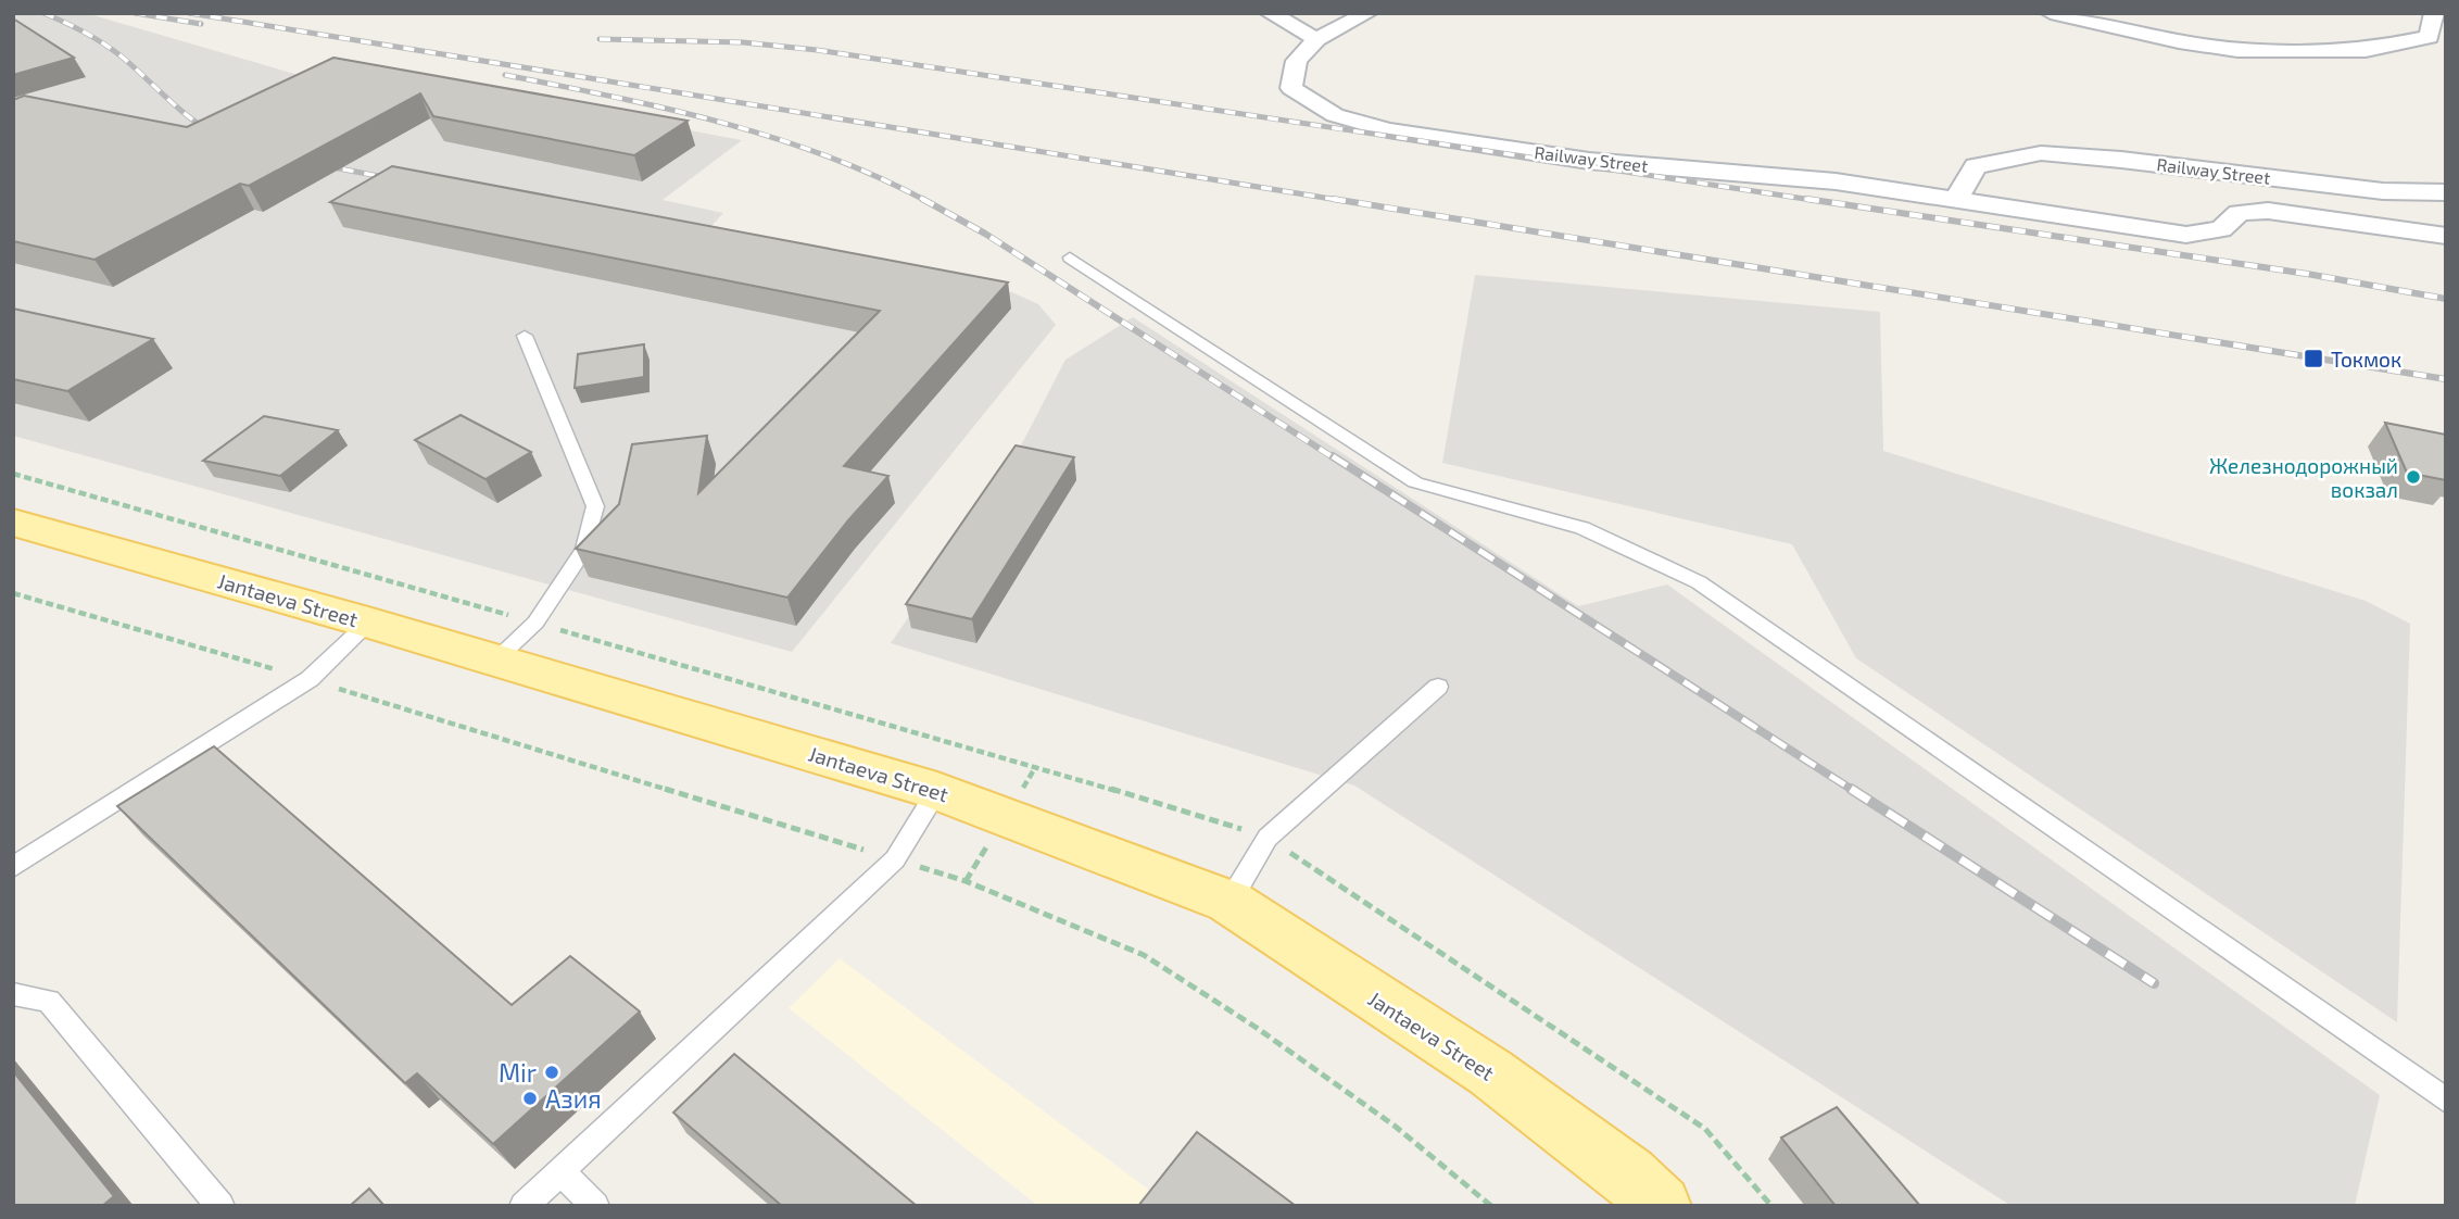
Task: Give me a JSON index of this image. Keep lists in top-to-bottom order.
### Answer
{
  "streets": {
    "main road": ["Jantaeva Street"],
    "street": ["Railway Street"]
  },
  "places": {
    "transit": ["Токмок"],
    "other": ["Железнодорожный вокзал", "Mir", "Азия"]
  }
}
